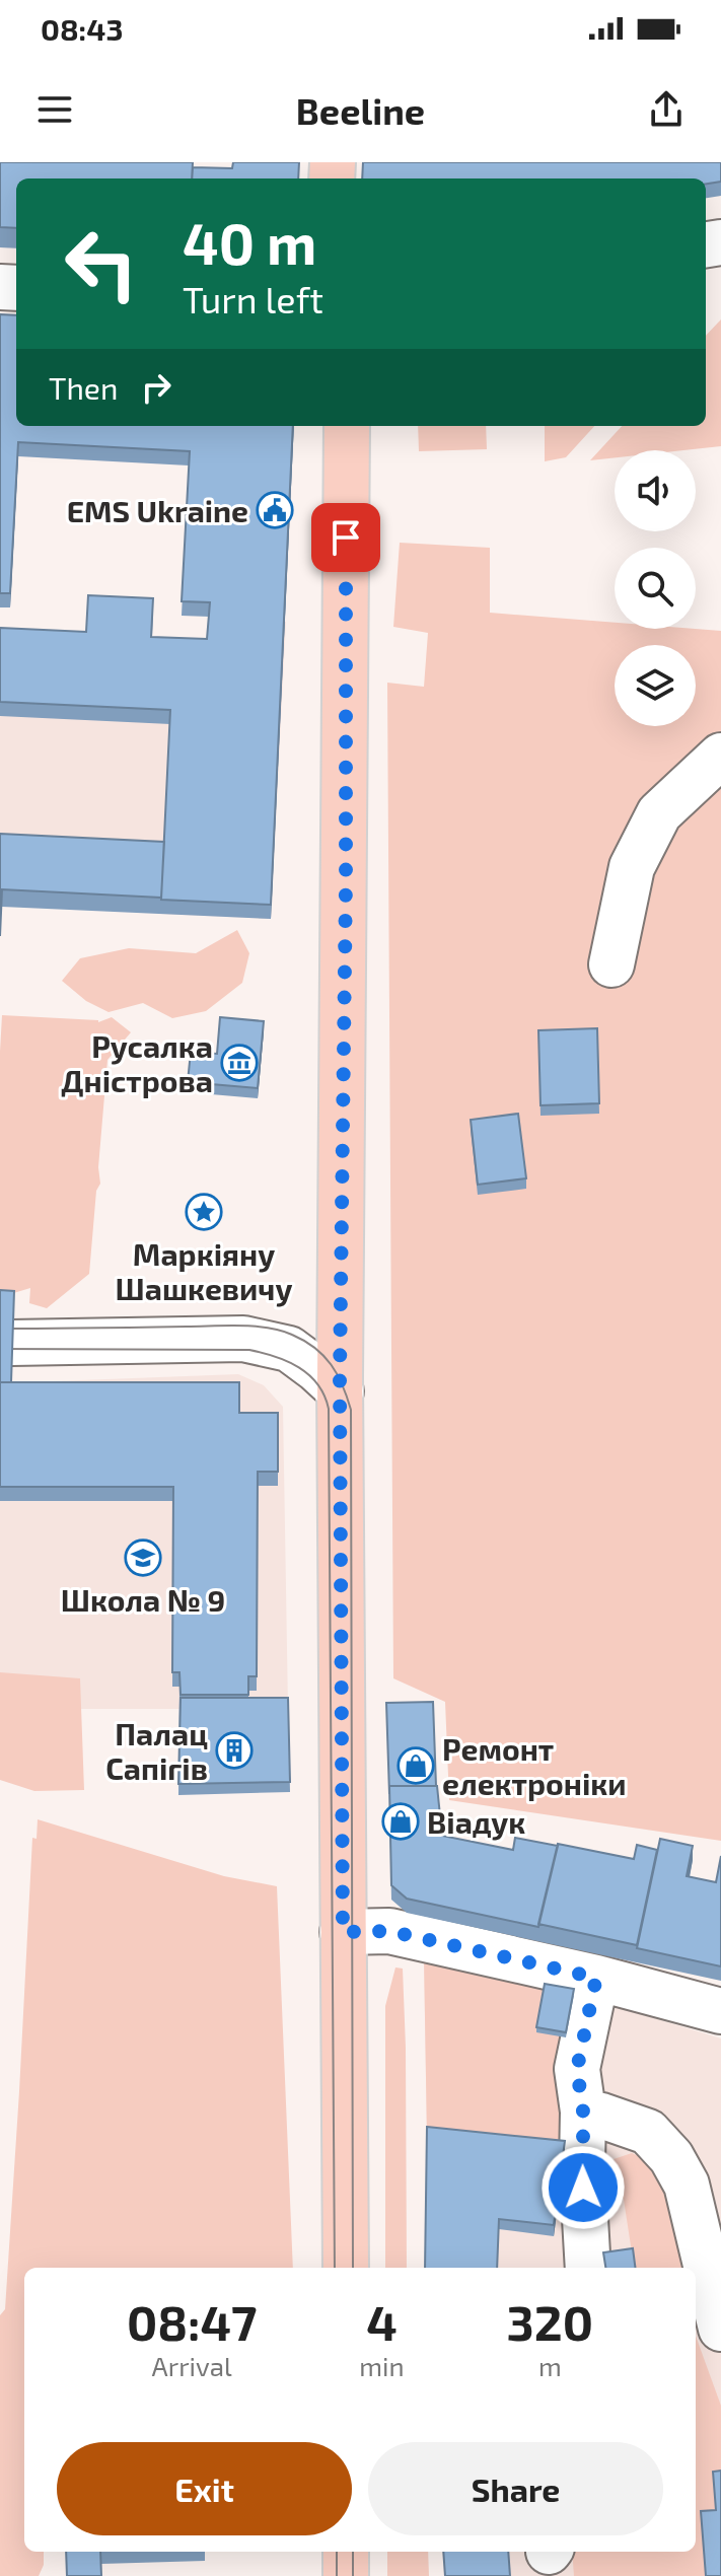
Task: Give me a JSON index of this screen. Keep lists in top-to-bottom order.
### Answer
{
  "places": {
    "public building": ["EMS Ukraine"],
    "museum": ["Русалка Дністрова"],
    "place": ["Маркіяну Шашкевичу"],
    "school or university": ["Школа № 9"],
    "building": ["Палац Сапігів"],
    "shop": ["Ремонт електроніки", "Віадук"]
  },
  "page": {
    "status": "08:43",
    "header": "Beeline",
    "turn": ["40 m", "Turn left"],
    "then": "Then",
    "eta": [
      "08:47",
      "Arrival",
      "4",
      "min",
      "320",
      "m"
    ],
    "buttons": ["Exit", "Share"]
  }
}
